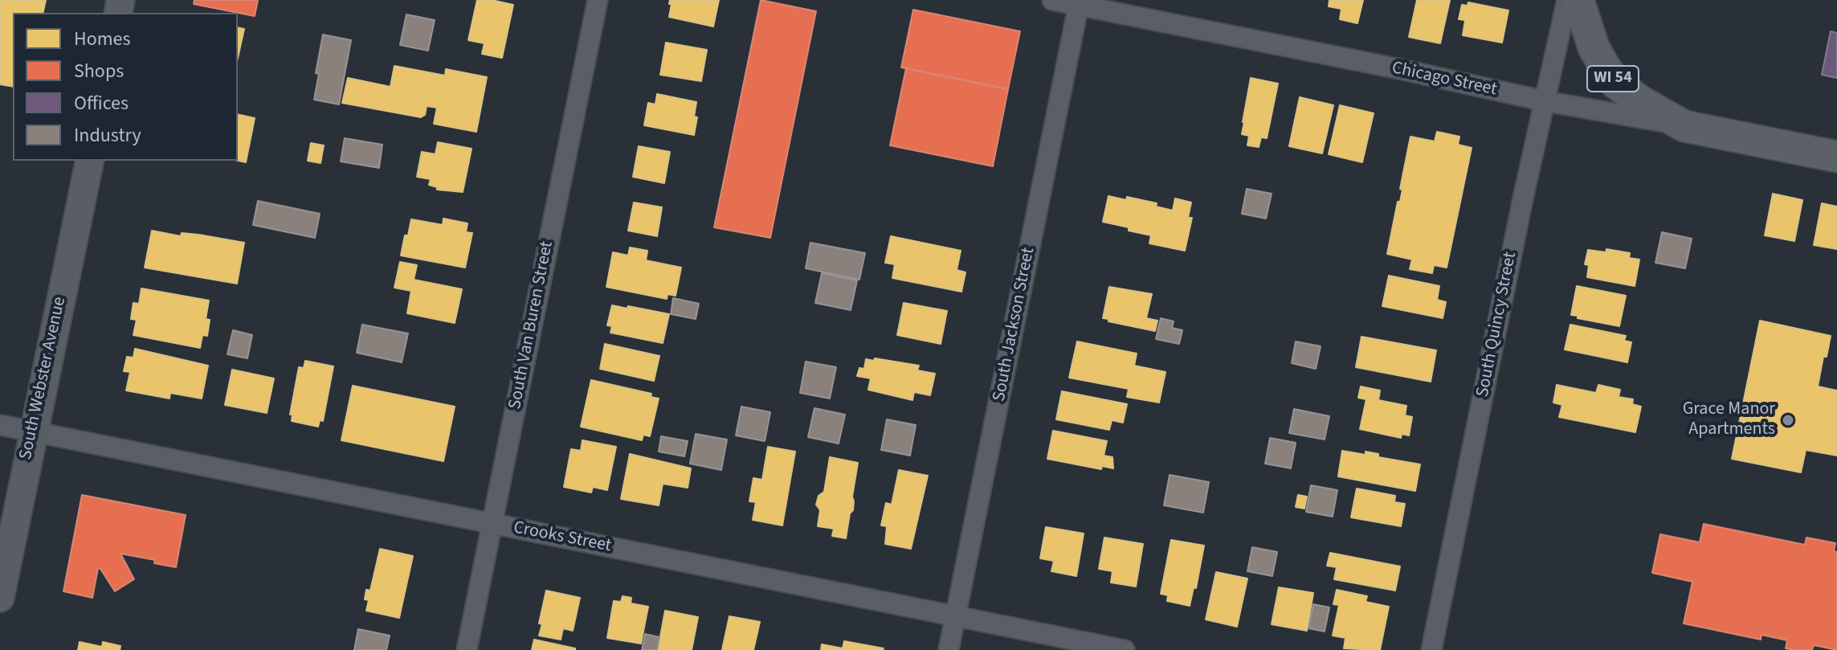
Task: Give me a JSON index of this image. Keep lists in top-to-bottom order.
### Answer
{
  "streets": {
    "main road": ["WI 54", "Chicago Street", "South Webster Avenue"],
    "street": [
      "South Jackson Street",
      "South Quincy Street",
      "South Van Buren Street",
      "Crooks Street"
    ]
  },
  "crossings": [
    ["WI 54", "Chicago Street"],
    ["Chicago Street", "South Jackson Street"],
    ["Chicago Street", "South Quincy Street"],
    ["South Jackson Street", "Crooks Street"],
    ["South Van Buren Street", "Crooks Street"],
    ["South Webster Avenue", "Crooks Street"]
  ],
  "places": ["Grace Manor Apartments"],
  "legend": [
    "Homes",
    "Shops",
    "Offices",
    "Industry"
  ]
}
